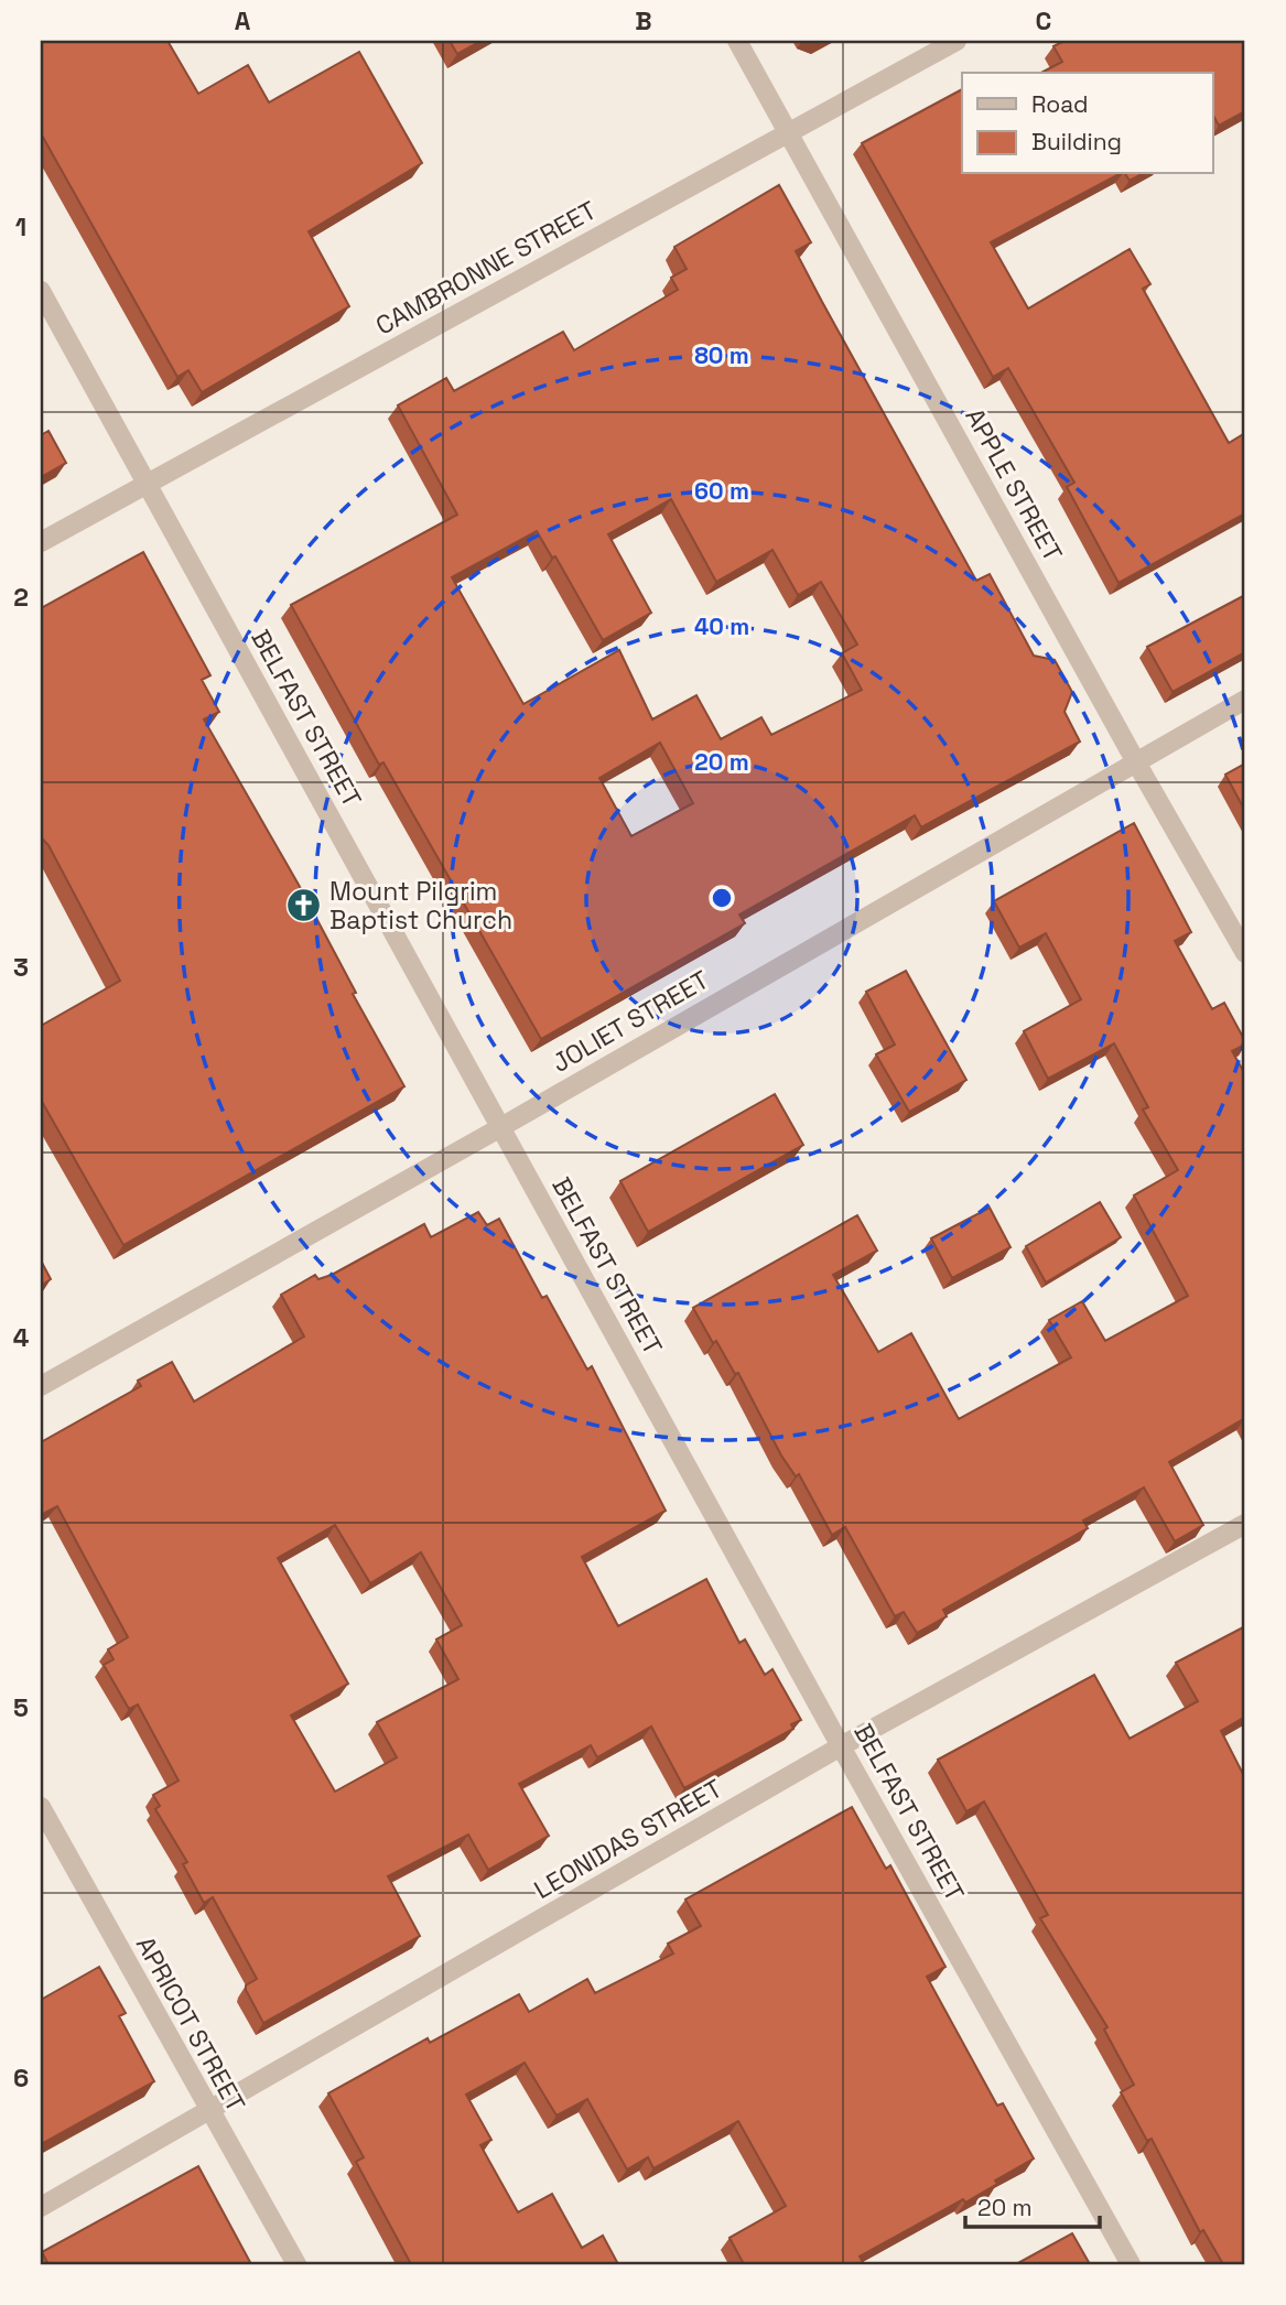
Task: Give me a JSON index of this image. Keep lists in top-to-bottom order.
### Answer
{
  "streets": {
    "street": [
      "CAMBRONNE STREET",
      "APPLE STREET",
      "BELFAST STREET",
      "JOLIET STREET",
      "LEONIDAS STREET",
      "APRICOT STREET"
    ]
  },
  "crossings": [
    ["CAMBRONNE STREET", "APPLE STREET"],
    ["CAMBRONNE STREET", "BELFAST STREET"],
    ["APPLE STREET", "JOLIET STREET"],
    ["BELFAST STREET", "JOLIET STREET"],
    ["BELFAST STREET", "LEONIDAS STREET"],
    ["LEONIDAS STREET", "APRICOT STREET"]
  ],
  "places": {
    "church": ["Mount Pilgrim Baptist Church"]
  },
  "legend": ["Road", "Building"],
  "scale_bar": "20 m",
  "grid": {
    "columns": ["A", "B", "C"],
    "rows": [
      "1",
      "2",
      "3",
      "4",
      "5",
      "6"
    ]
  },
  "rings": [
    "80 m",
    "60 m",
    "40 m",
    "20 m"
  ]
}
